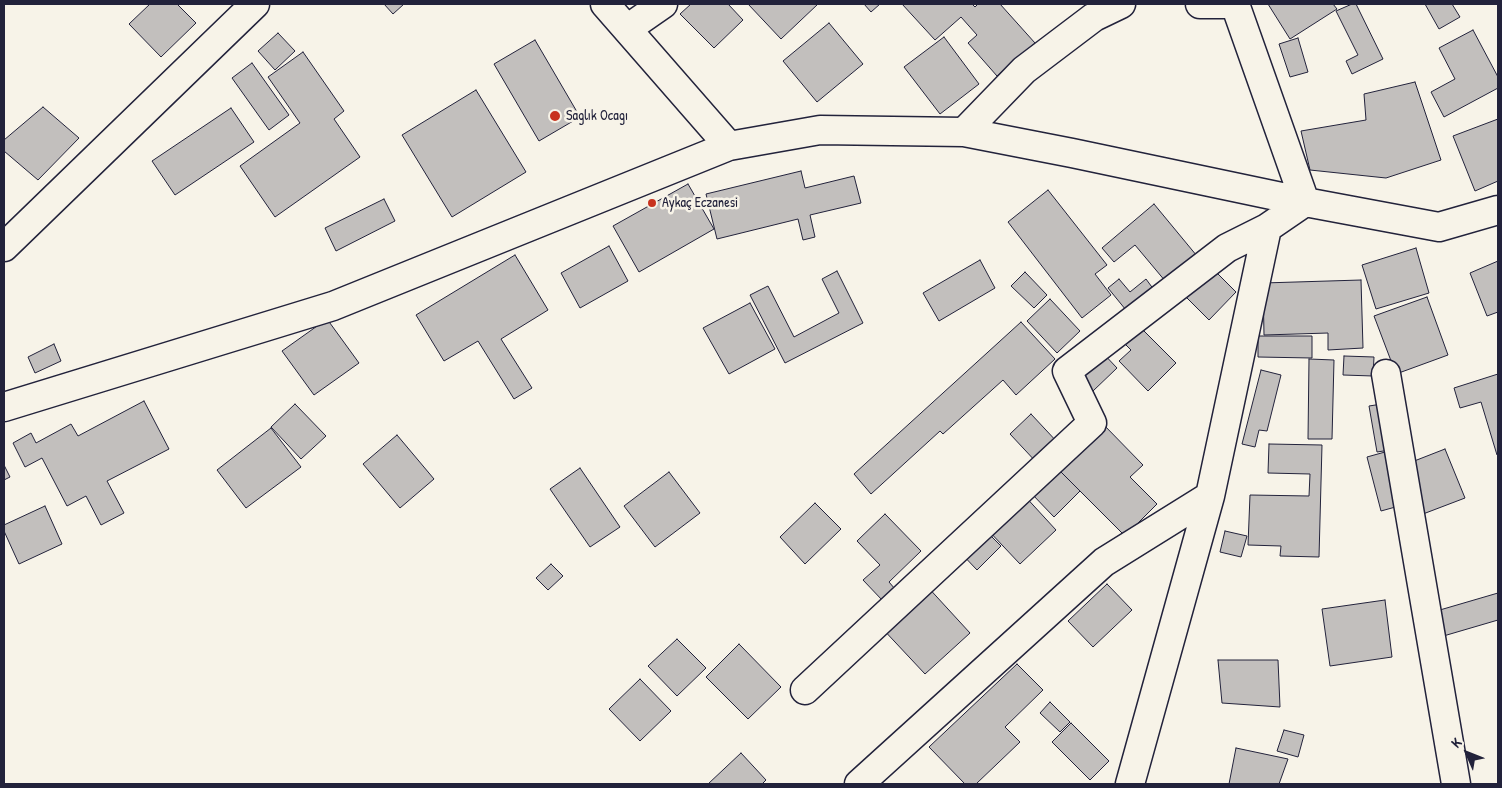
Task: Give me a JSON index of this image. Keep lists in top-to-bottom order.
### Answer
{
  "places": ["Saglık Ocagı", "Aykaç Eczanesi"],
  "north": "top left"
}
